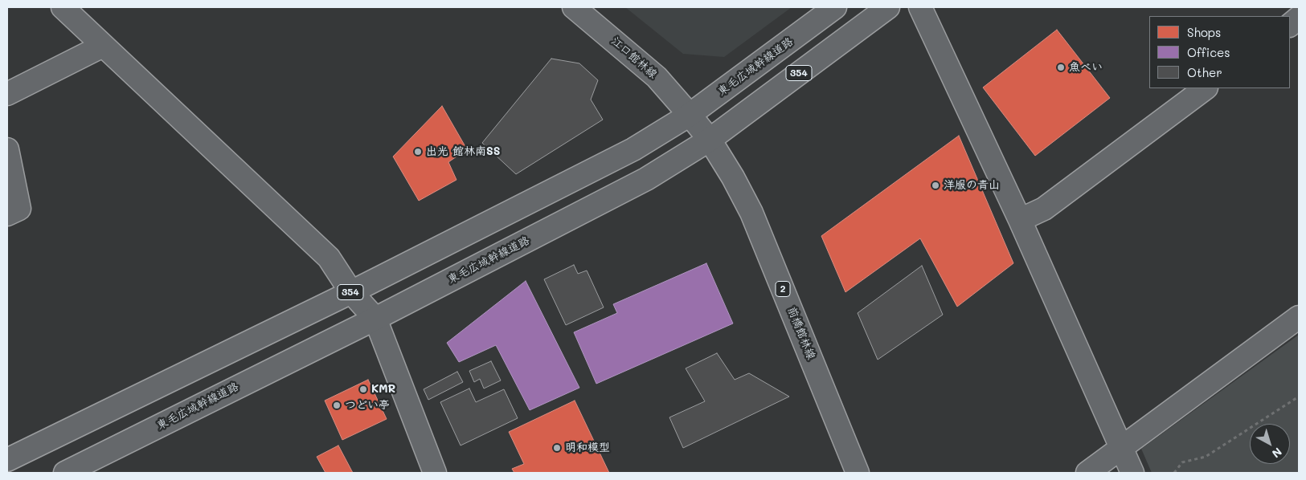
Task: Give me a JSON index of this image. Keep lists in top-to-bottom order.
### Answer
{
  "streets": {
    "main road": [
      "江口館林線",
      "東毛広域幹線道路",
      "354",
      "2",
      "前橋館林線"
    ]
  },
  "crossings": [
    ["江口館林線", "東毛広域幹線道路"],
    ["江口館林線", "前橋館林線"],
    ["東毛広域幹線道路", "前橋館林線"]
  ],
  "places": [
    "魚べい",
    "出光 館林南SS",
    "洋服の青山",
    "KMR",
    "つどい亭",
    "明和模型"
  ],
  "legend": ["Shops", "Offices", "Other"],
  "north": "bottom right"
}
